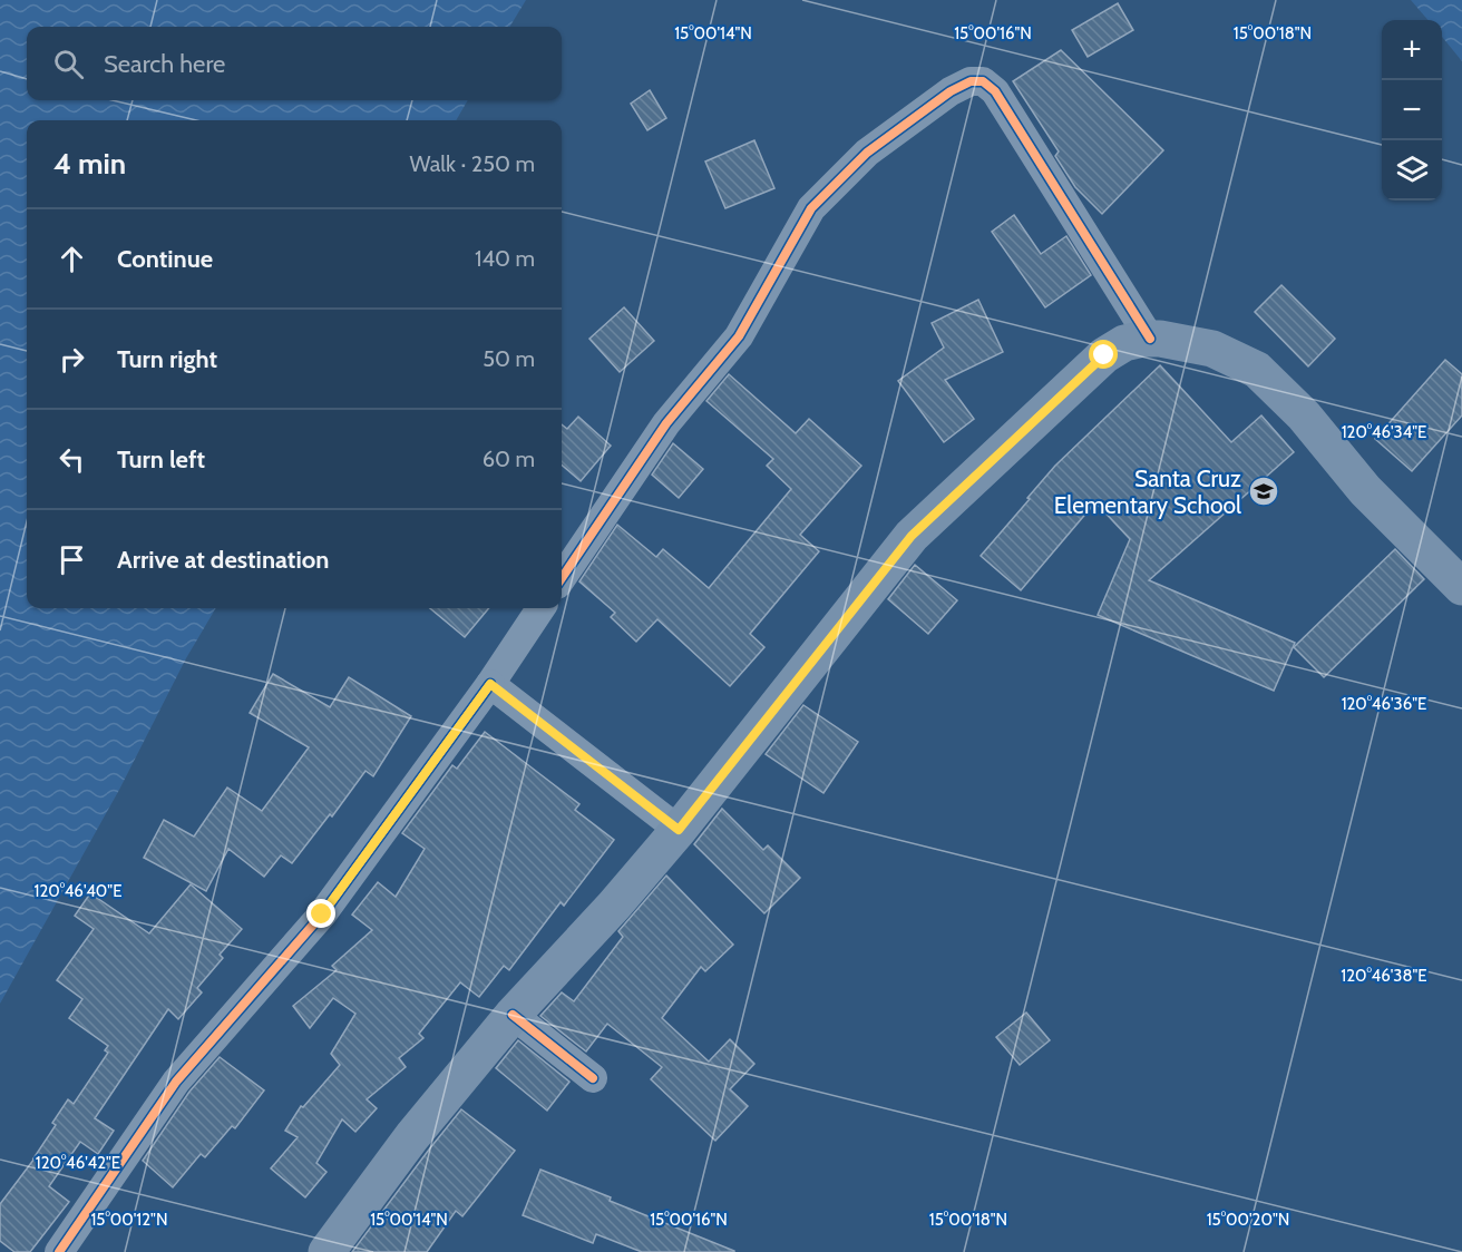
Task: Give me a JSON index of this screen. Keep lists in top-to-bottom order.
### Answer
{
  "places": {
    "school or university": ["Santa Cruz Elementary School"]
  },
  "page": {
    "map_buttons": ["+", "−"],
    "search": "Search here",
    "heading": ["4 min", "Walk · 250 m"],
    "list": [
      ["Continue", "140 m"],
      ["Turn right", "50 m"],
      ["Turn left", "60 m"],
      "Arrive at destination"
    ]
  },
  "coordinates": [
    "15°00'14\"N",
    "15°00'16\"N",
    "15°00'18\"N",
    "120°46'34\"E",
    "120°46'36\"E",
    "120°46'40\"E",
    "120°46'38\"E",
    "120°46'42\"E",
    "15°00'12\"N",
    "15°00'20\"N"
  ]
}
